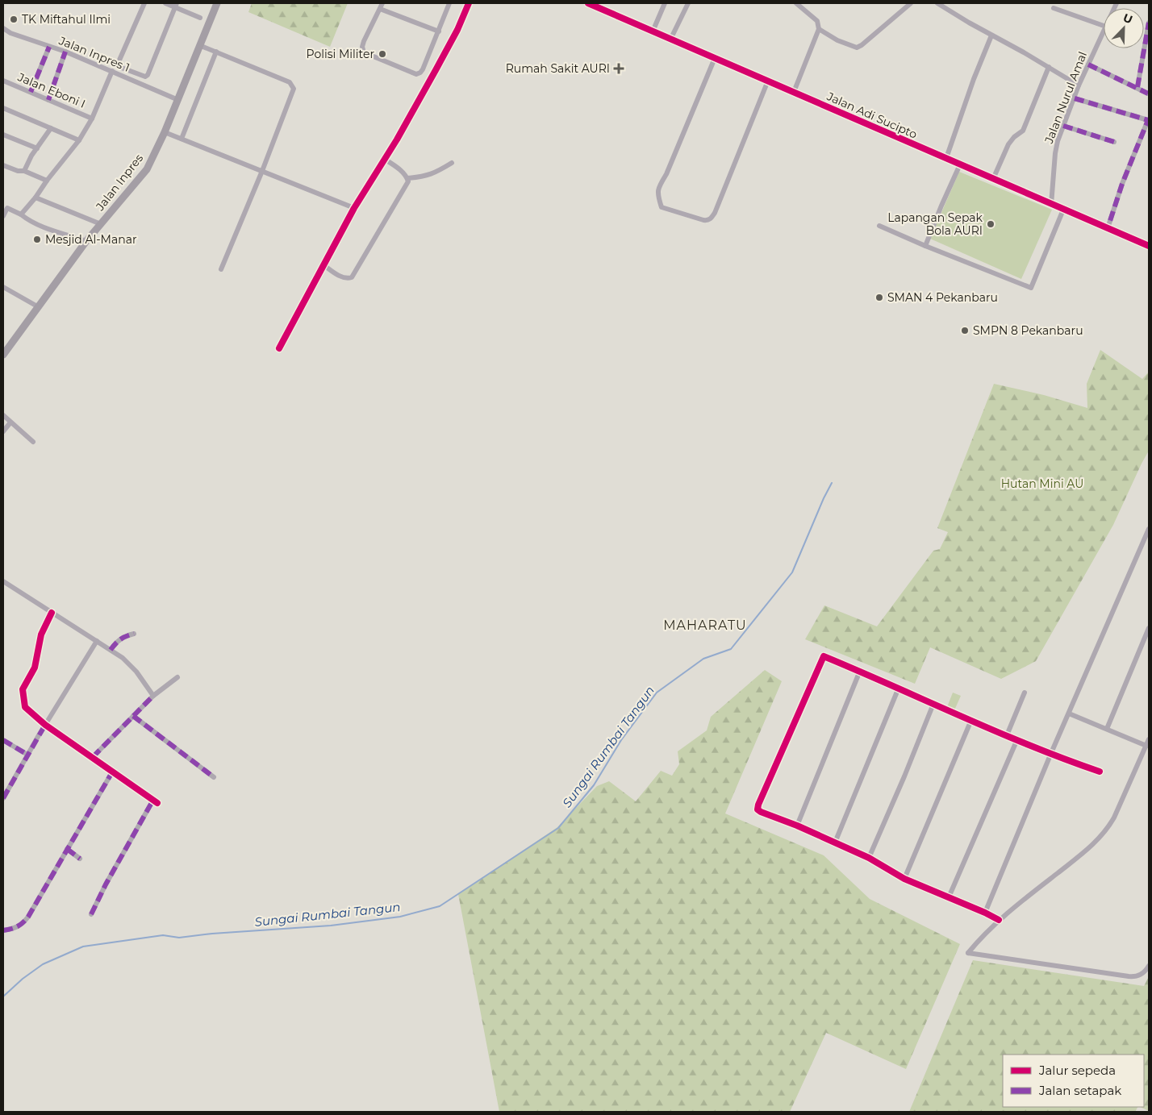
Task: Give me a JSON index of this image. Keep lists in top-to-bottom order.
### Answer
{
  "streets": {
    "main road": ["Jalan Inpres"],
    "street": [
      "Jalan Inpres 1",
      "Jalan Eboni I",
      "Jalan Nurul Amal",
      "Jalan Adi Sucipto"
    ]
  },
  "crossings": [
    ["Jalan Inpres 1", "Jalan Inpres"],
    ["Jalan Nurul Amal", "Jalan Adi Sucipto"]
  ],
  "districts": ["MAHARATU"],
  "water": ["Sungai Rumbai Tangun"],
  "parks": ["Hutan Mini AU"],
  "places": {
    "other": [
      "TK Miftahul Ilmi",
      "Polisi Militer",
      "Lapangan Sepak Bola AURI",
      "Mesjid Al-Manar",
      "SMAN 4 Pekanbaru",
      "SMPN 8 Pekanbaru"
    ],
    "health": ["Rumah Sakit AURI"]
  },
  "legend": ["Jalur sepeda", "Jalan setapak"],
  "north": "top right"
}
